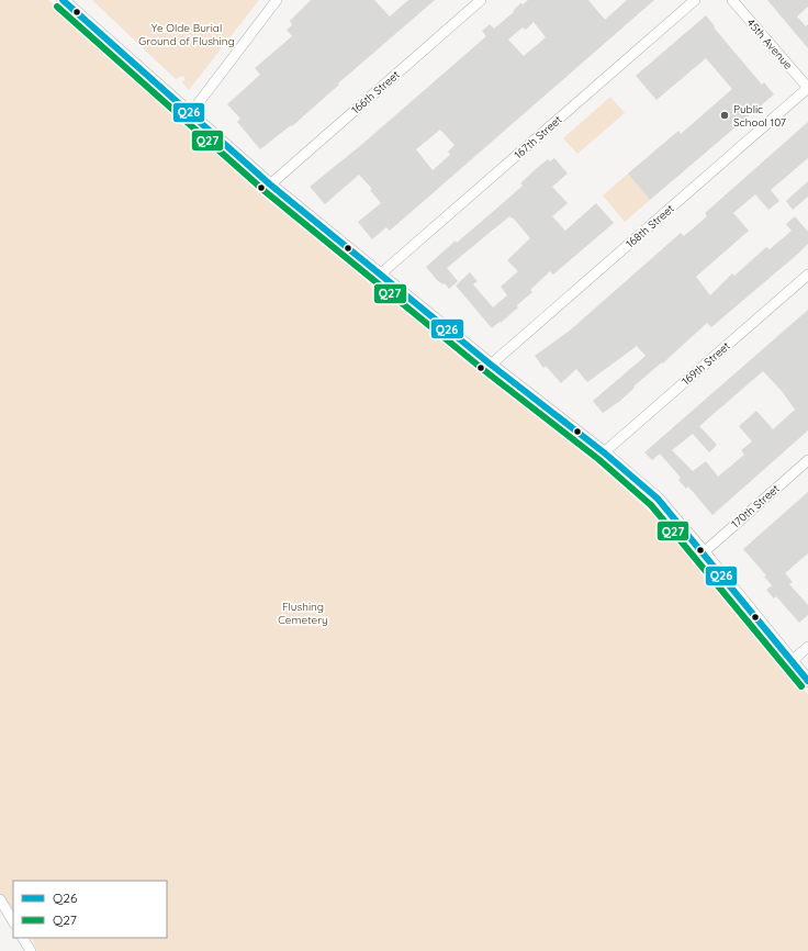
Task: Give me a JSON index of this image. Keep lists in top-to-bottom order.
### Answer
{
  "streets": {
    "street": [
      "45th Avenue",
      "166th Street",
      "167th Street",
      "168th Street",
      "169th Street",
      "170th Street"
    ]
  },
  "crossings": [
    ["45th Avenue", "168th Street"]
  ],
  "parks": ["Ye Olde Burial Ground of Flushing", "Flushing Cemetery"],
  "places": ["Public School 107"],
  "lines": ["transit line Q26", "transit line Q27"],
  "legend": ["Q26", "Q27"]
}
